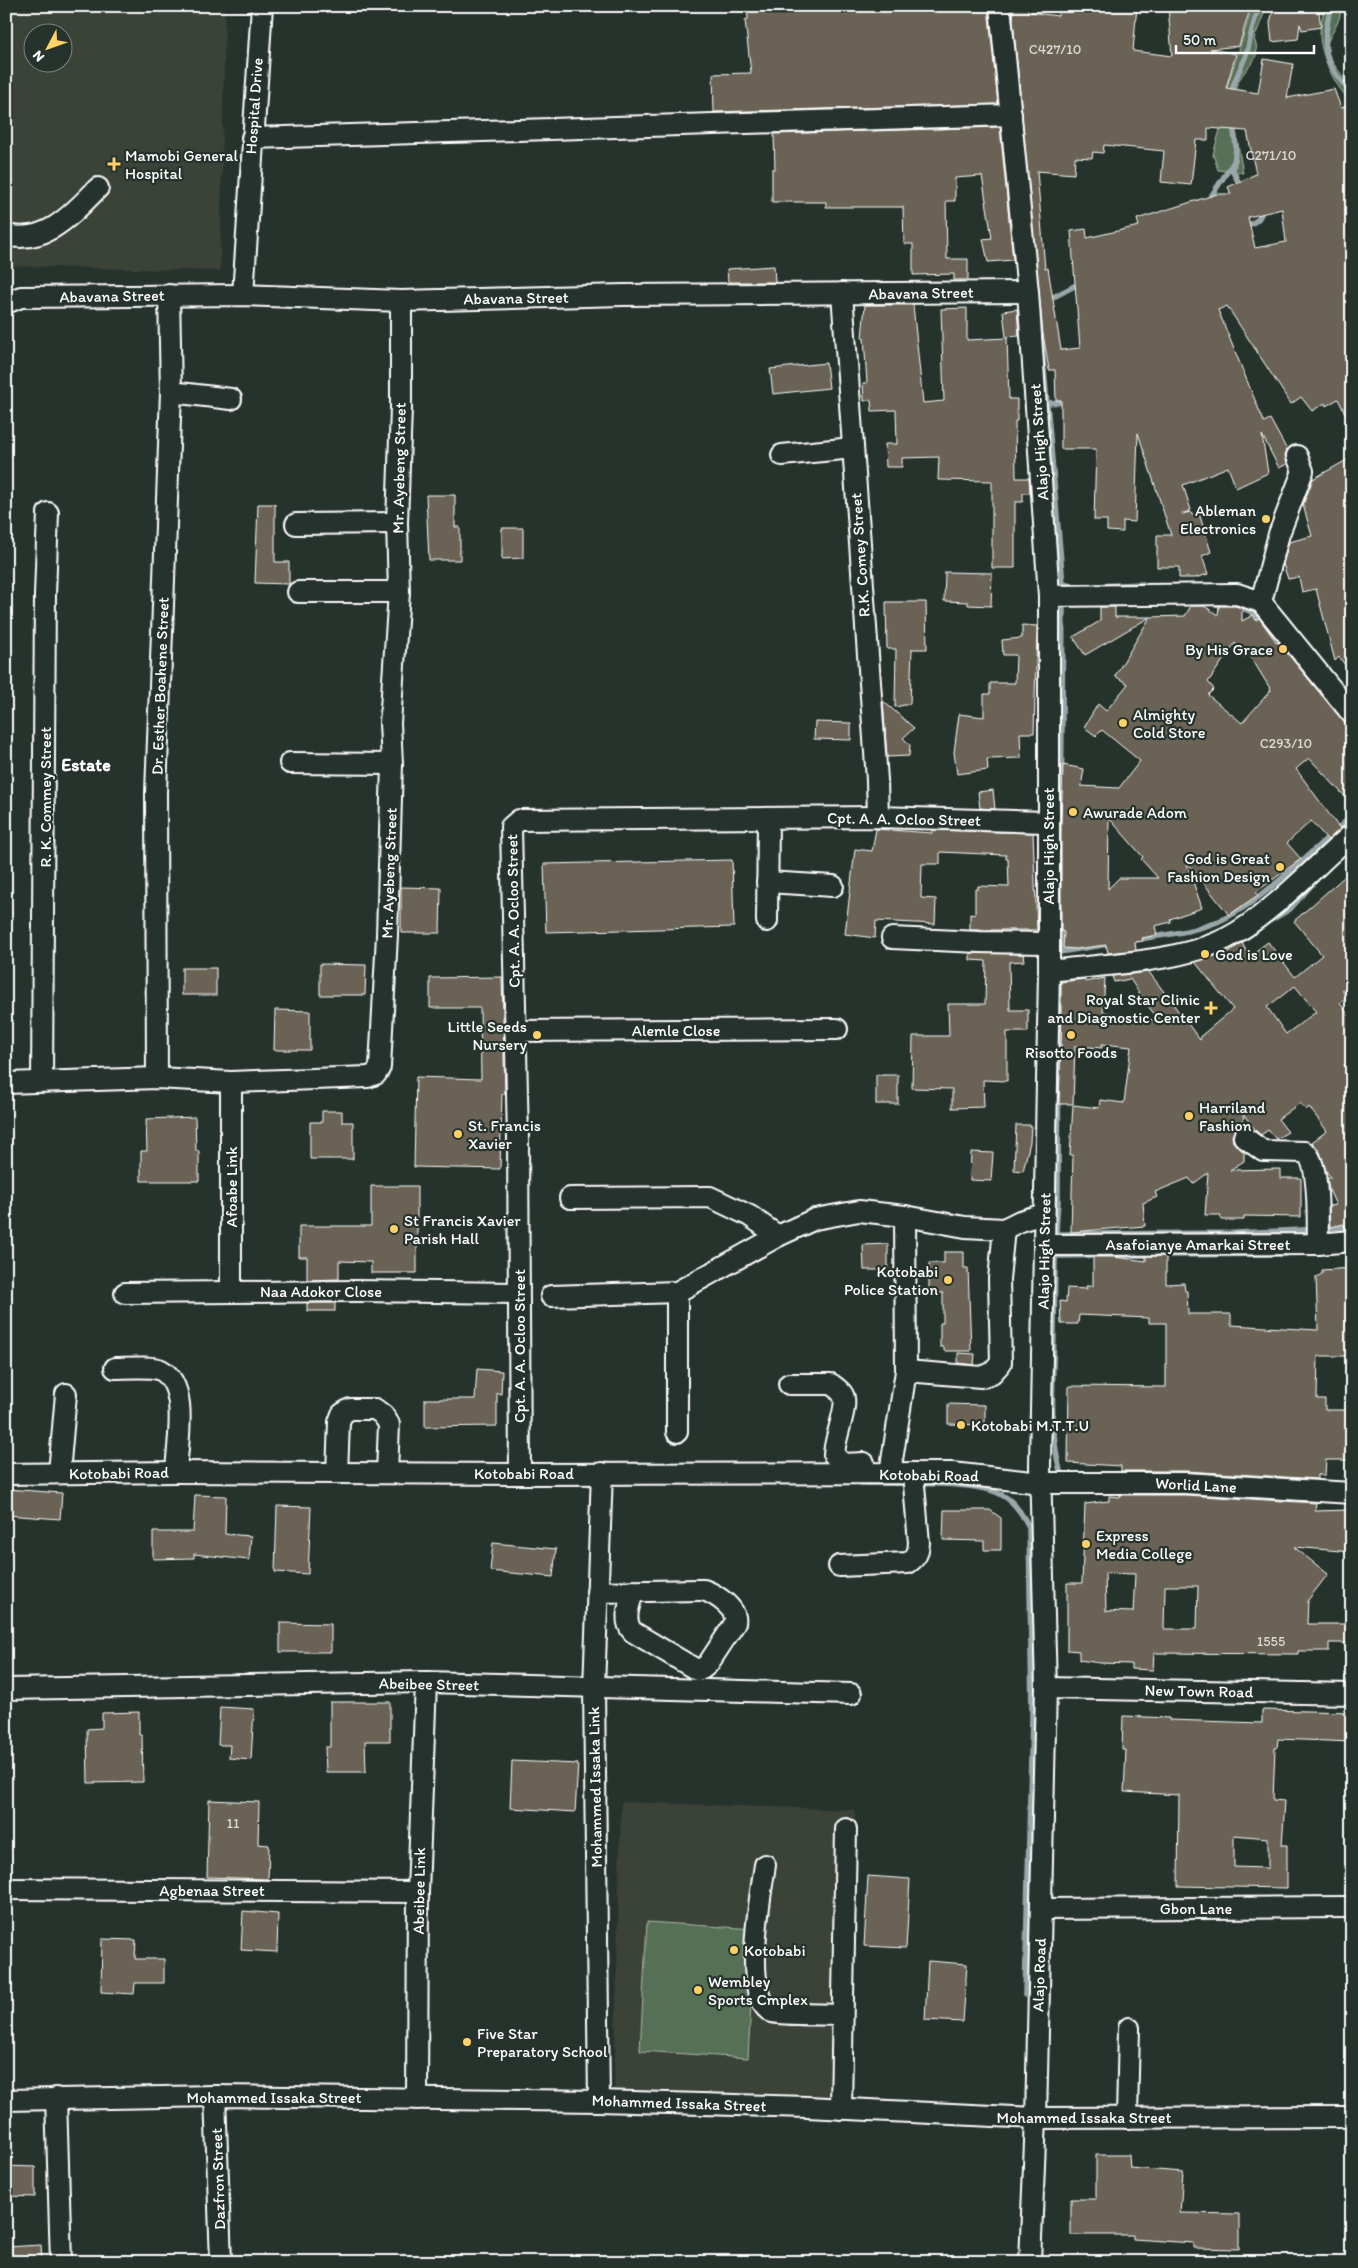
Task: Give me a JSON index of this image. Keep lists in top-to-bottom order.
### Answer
{
  "streets": {
    "street": [
      "Hospital Drive",
      "Abavana Street",
      "Alajo High Street",
      "Mr. Ayebeng Street",
      "R.K. Comey Street",
      "Dr. Esther Boahene Street",
      "R. K. Commey Street",
      "Cpt. A. A. Ocloo Street",
      "Alemle Close",
      "Afoabe Link",
      "Asafoianye Amarkai Street",
      "Naa Adokor Close",
      "Kotobabi Road",
      "Worlid Lane",
      "Abeibee Street",
      "New Town Road",
      "Mohammed Issaka Link",
      "Agbenaa Street",
      "Abeibee Link",
      "Gbon Lane",
      "Alajo Road",
      "Mohammed Issaka Street",
      "Dazfron Street"
    ]
  },
  "crossings": [
    ["Hospital Drive", "Abavana Street"],
    ["Abavana Street", "Alajo High Street"],
    ["Abavana Street", "Mr. Ayebeng Street"],
    ["Abavana Street", "R.K. Comey Street"],
    ["Abavana Street", "Dr. Esther Boahene Street"],
    ["Alajo High Street", "Cpt. A. A. Ocloo Street"],
    ["Alajo High Street", "Asafoianye Amarkai Street"],
    ["Alajo High Street", "Kotobabi Road"],
    ["Alajo High Street", "Worlid Lane"],
    ["Alajo High Street", "New Town Road"],
    ["Alajo High Street", "Alajo Road"],
    ["Mr. Ayebeng Street", "Dr. Esther Boahene Street"],
    ["Mr. Ayebeng Street", "R. K. Commey Street"],
    ["Mr. Ayebeng Street", "Afoabe Link"],
    ["R.K. Comey Street", "Cpt. A. A. Ocloo Street"],
    ["Cpt. A. A. Ocloo Street", "Alemle Close"],
    ["Cpt. A. A. Ocloo Street", "Naa Adokor Close"],
    ["Cpt. A. A. Ocloo Street", "Kotobabi Road"],
    ["Afoabe Link", "Naa Adokor Close"],
    ["Kotobabi Road", "Worlid Lane"],
    ["Kotobabi Road", "Mohammed Issaka Link"],
    ["Abeibee Street", "Mohammed Issaka Link"],
    ["Abeibee Street", "Abeibee Link"],
    ["New Town Road", "Alajo Road"],
    ["Mohammed Issaka Link", "Mohammed Issaka Street"],
    ["Agbenaa Street", "Abeibee Link"],
    ["Abeibee Link", "Mohammed Issaka Street"],
    ["Gbon Lane", "Alajo Road"],
    ["Alajo Road", "Mohammed Issaka Street"],
    ["Mohammed Issaka Street", "Dazfron Street"]
  ],
  "districts": ["Estate"],
  "places": {
    "health": ["Mamobi General Hospital", "Royal Star Clinic and Diagnostic Center"],
    "other": [
      "Ableman Electronics",
      "By His Grace",
      "Almighty Cold Store",
      "Awurade Adom",
      "God is Great Fashion Design",
      "God is Love",
      "Little Seeds Nursery",
      "Risotto Foods",
      "Harriland Fashion",
      "St. Francis Xavier",
      "St Francis Xavier Parish Hall",
      "Kotobabi Police Station",
      "Kotobabi M.T.T.U",
      "Express Media College",
      "Kotobabi",
      "Wembley Sports Cmplex",
      "Five Star Preparatory School"
    ]
  },
  "house_numbers": [
    "C427/10",
    "C271/10",
    "C293/10",
    "1555",
    "11"
  ],
  "scale_bar": "50 m",
  "north": "bottom left"
}
